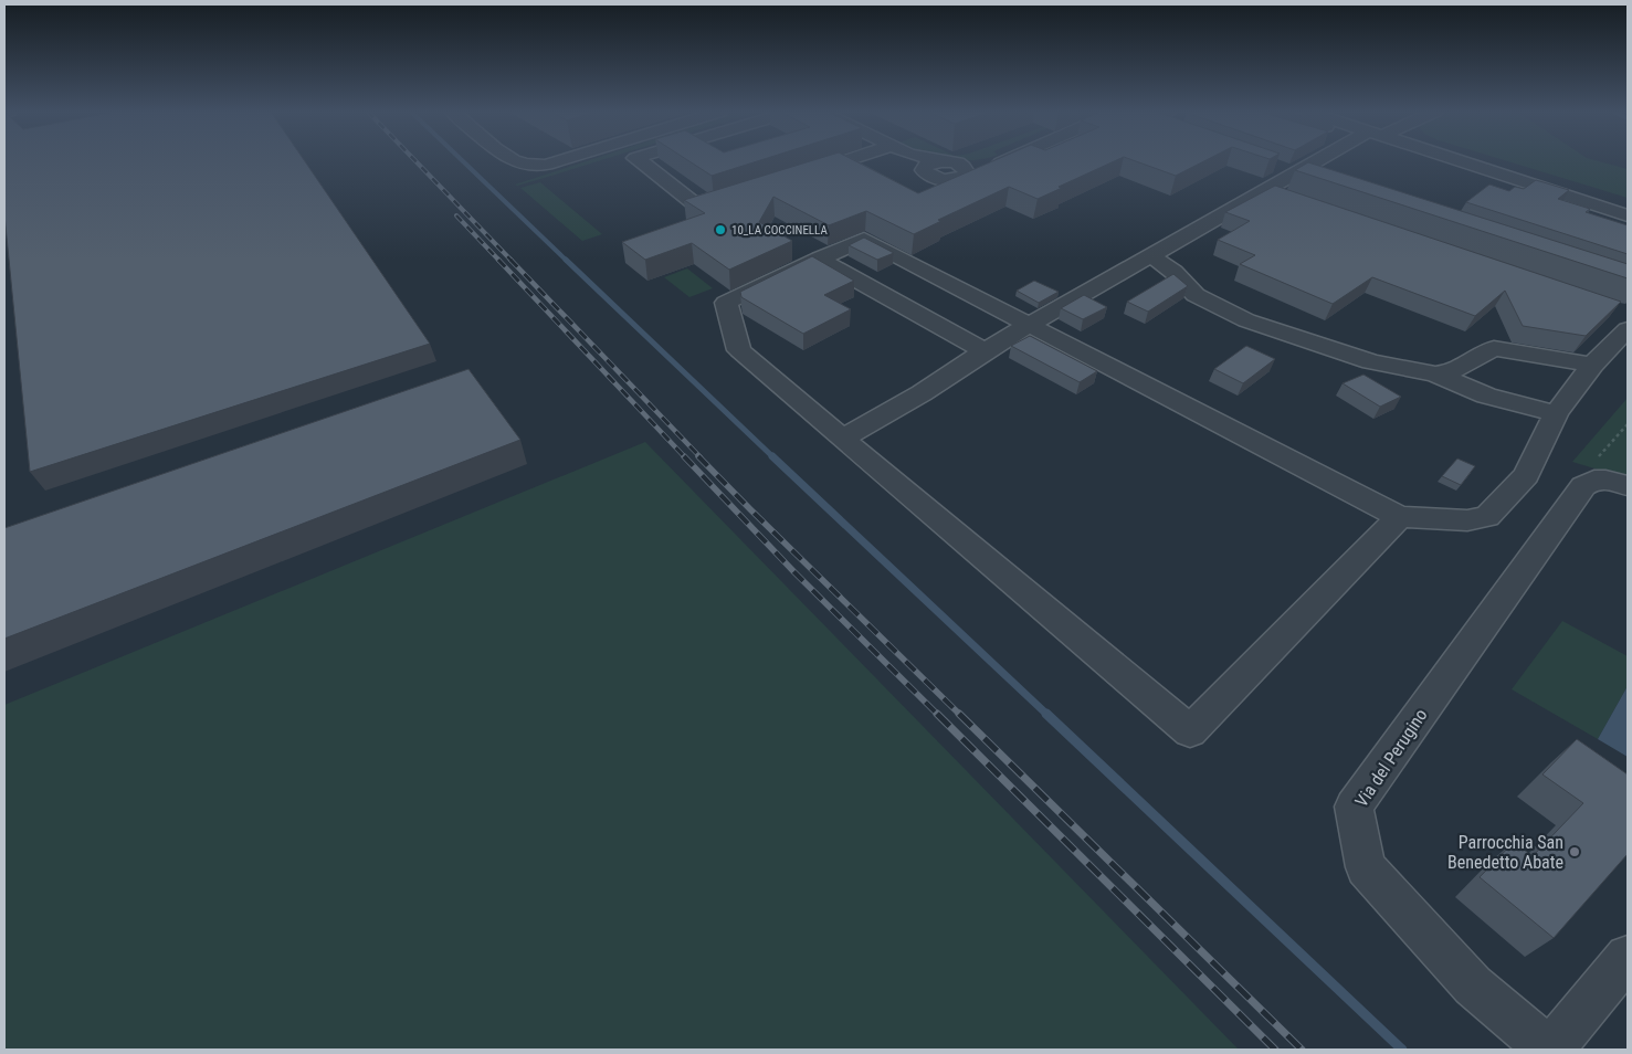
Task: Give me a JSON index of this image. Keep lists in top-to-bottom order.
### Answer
{
  "streets": {
    "street": ["Via del Perugino"]
  },
  "places": ["10_LA COCCINELLA", "Parrocchia San Benedetto Abate"]
}
